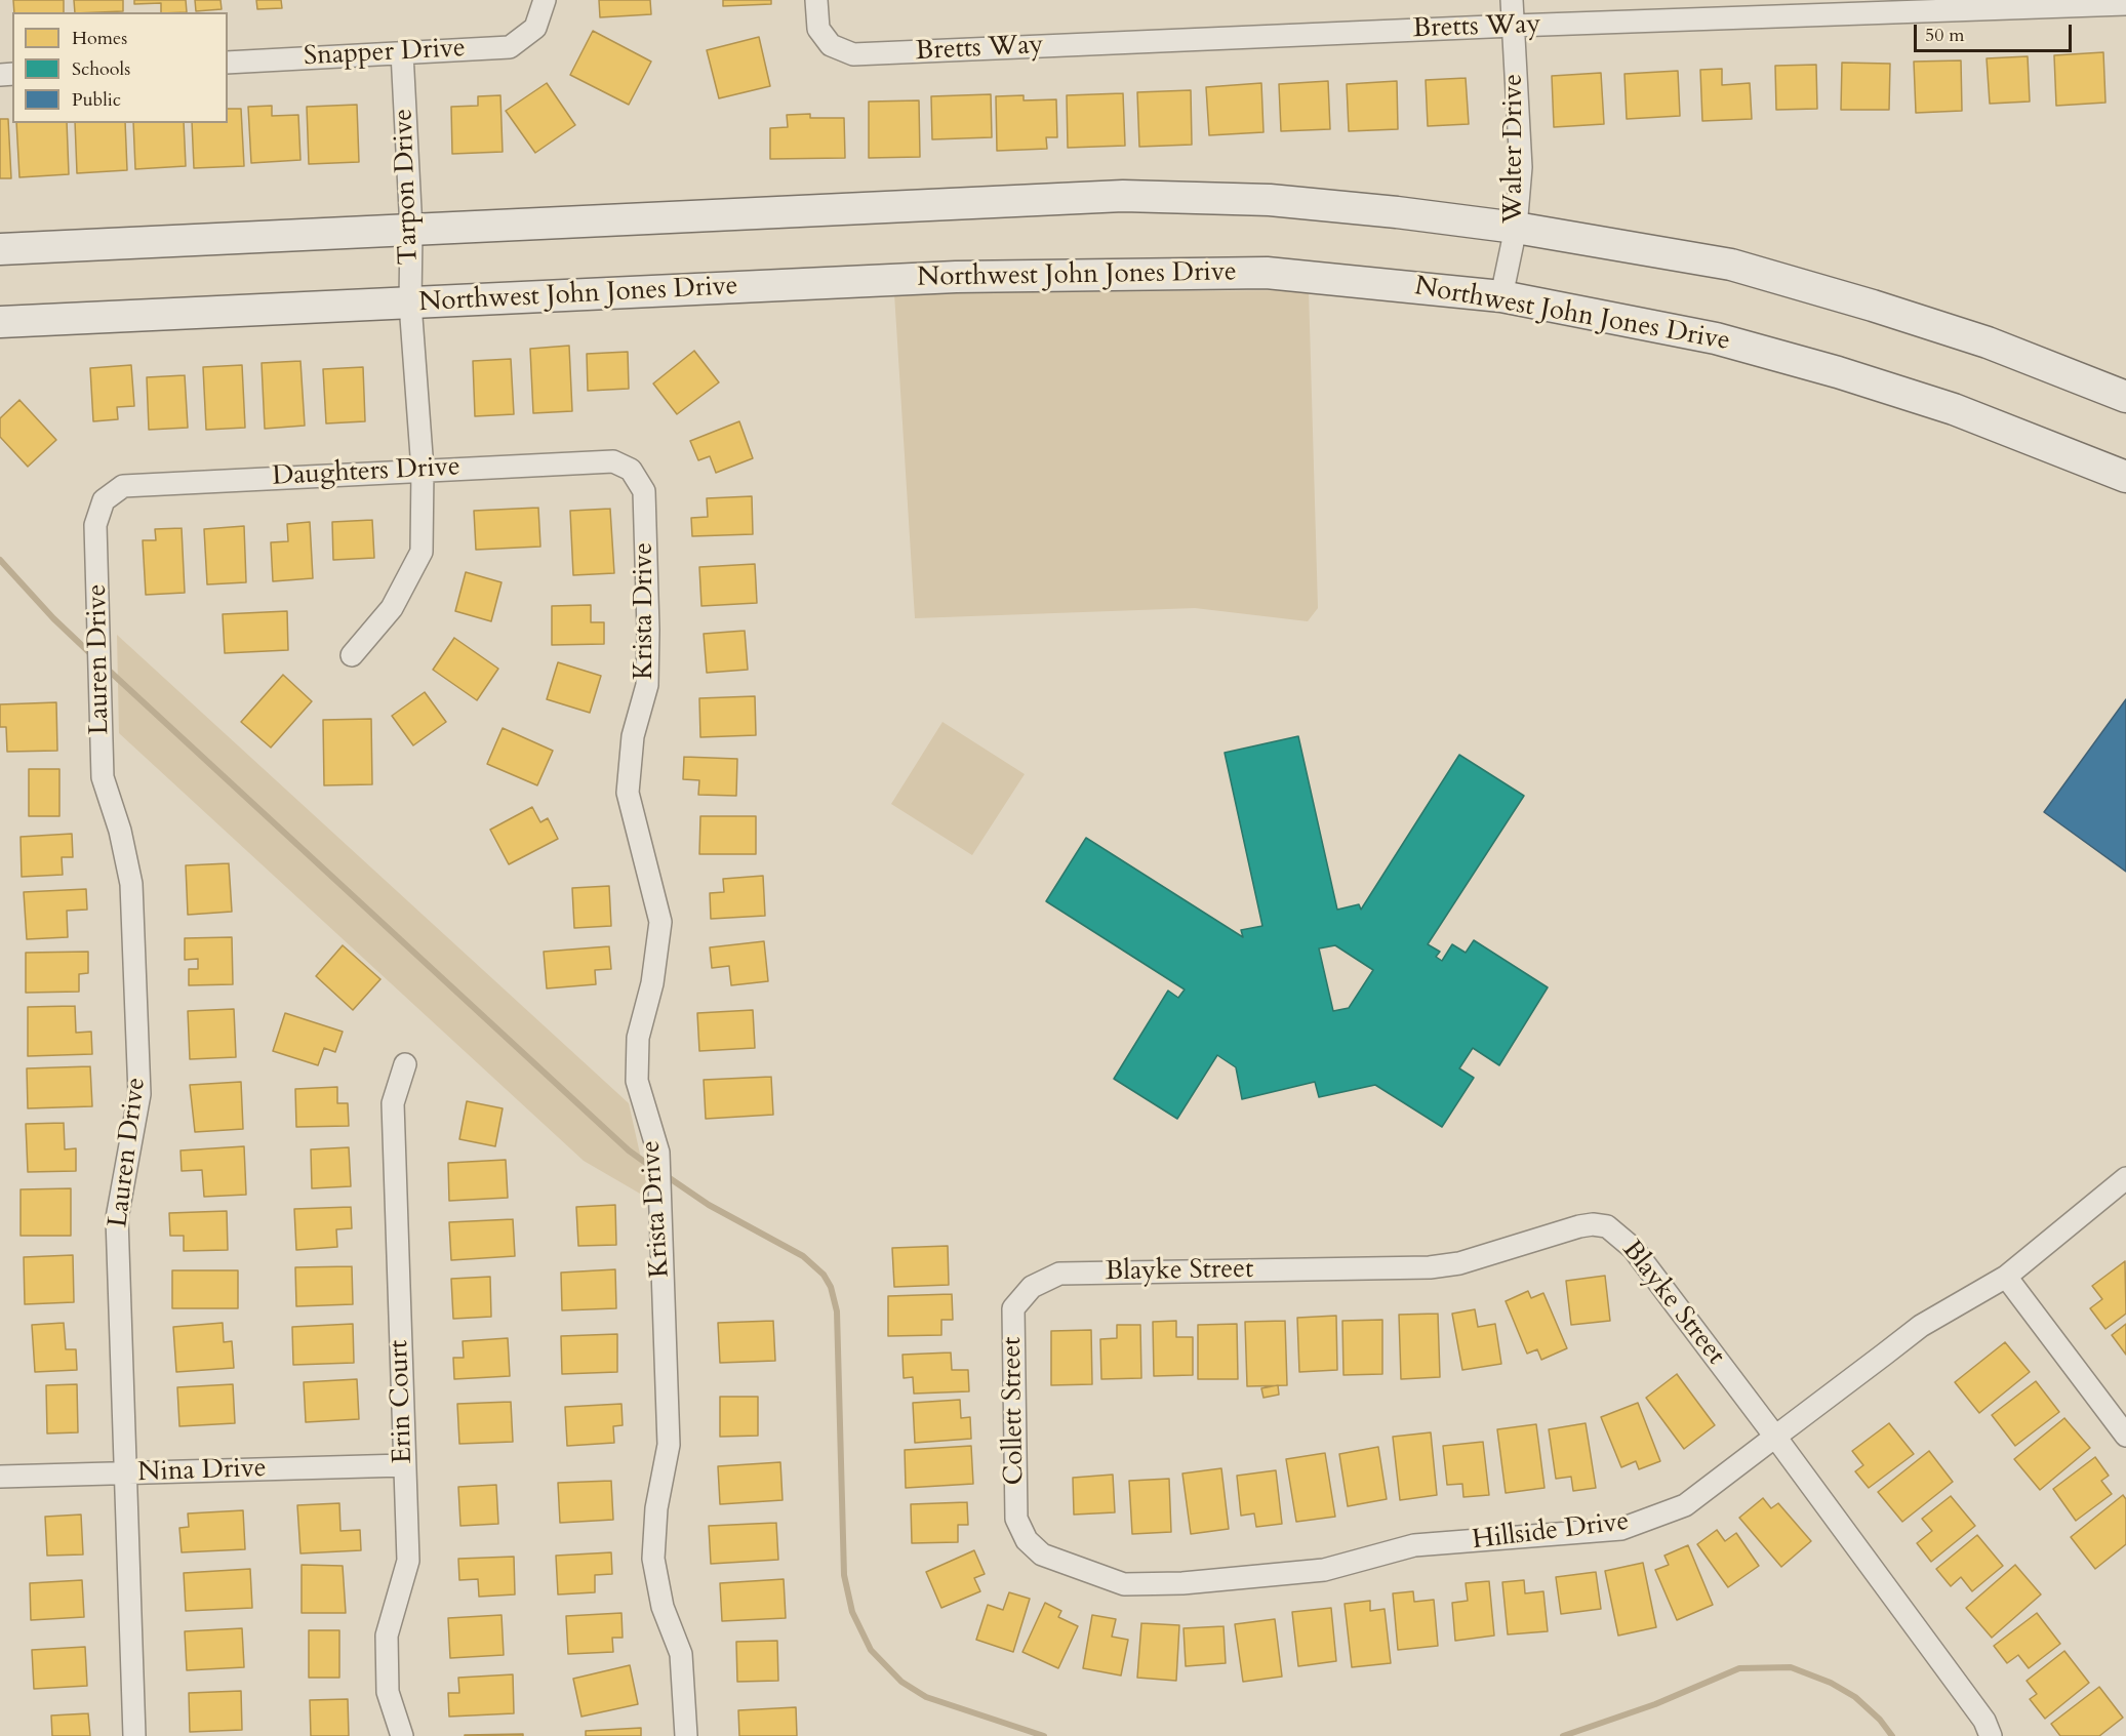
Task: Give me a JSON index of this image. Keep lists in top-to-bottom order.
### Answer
{
  "streets": {
    "main road": ["Northwest John Jones Drive"],
    "street": [
      "Bretts Way",
      "Snapper Drive",
      "Walter Drive",
      "Tarpon Drive",
      "Daughters Drive",
      "Krista Drive",
      "Lauren Drive",
      "Blayke Street",
      "Erin Court",
      "Collett Street",
      "Nina Drive",
      "Hillside Drive"
    ]
  },
  "crossings": [
    ["Bretts Way", "Walter Drive"],
    ["Snapper Drive", "Tarpon Drive"],
    ["Walter Drive", "Northwest John Jones Drive"],
    ["Tarpon Drive", "Northwest John Jones Drive"],
    ["Tarpon Drive", "Daughters Drive"],
    ["Daughters Drive", "Krista Drive"],
    ["Daughters Drive", "Lauren Drive"],
    ["Lauren Drive", "Nina Drive"],
    ["Blayke Street", "Collett Street"],
    ["Blayke Street", "Hillside Drive"],
    ["Erin Court", "Nina Drive"],
    ["Collett Street", "Hillside Drive"]
  ],
  "legend": ["Homes", "Schools", "Public"],
  "scale_bar": "50 m"
}
